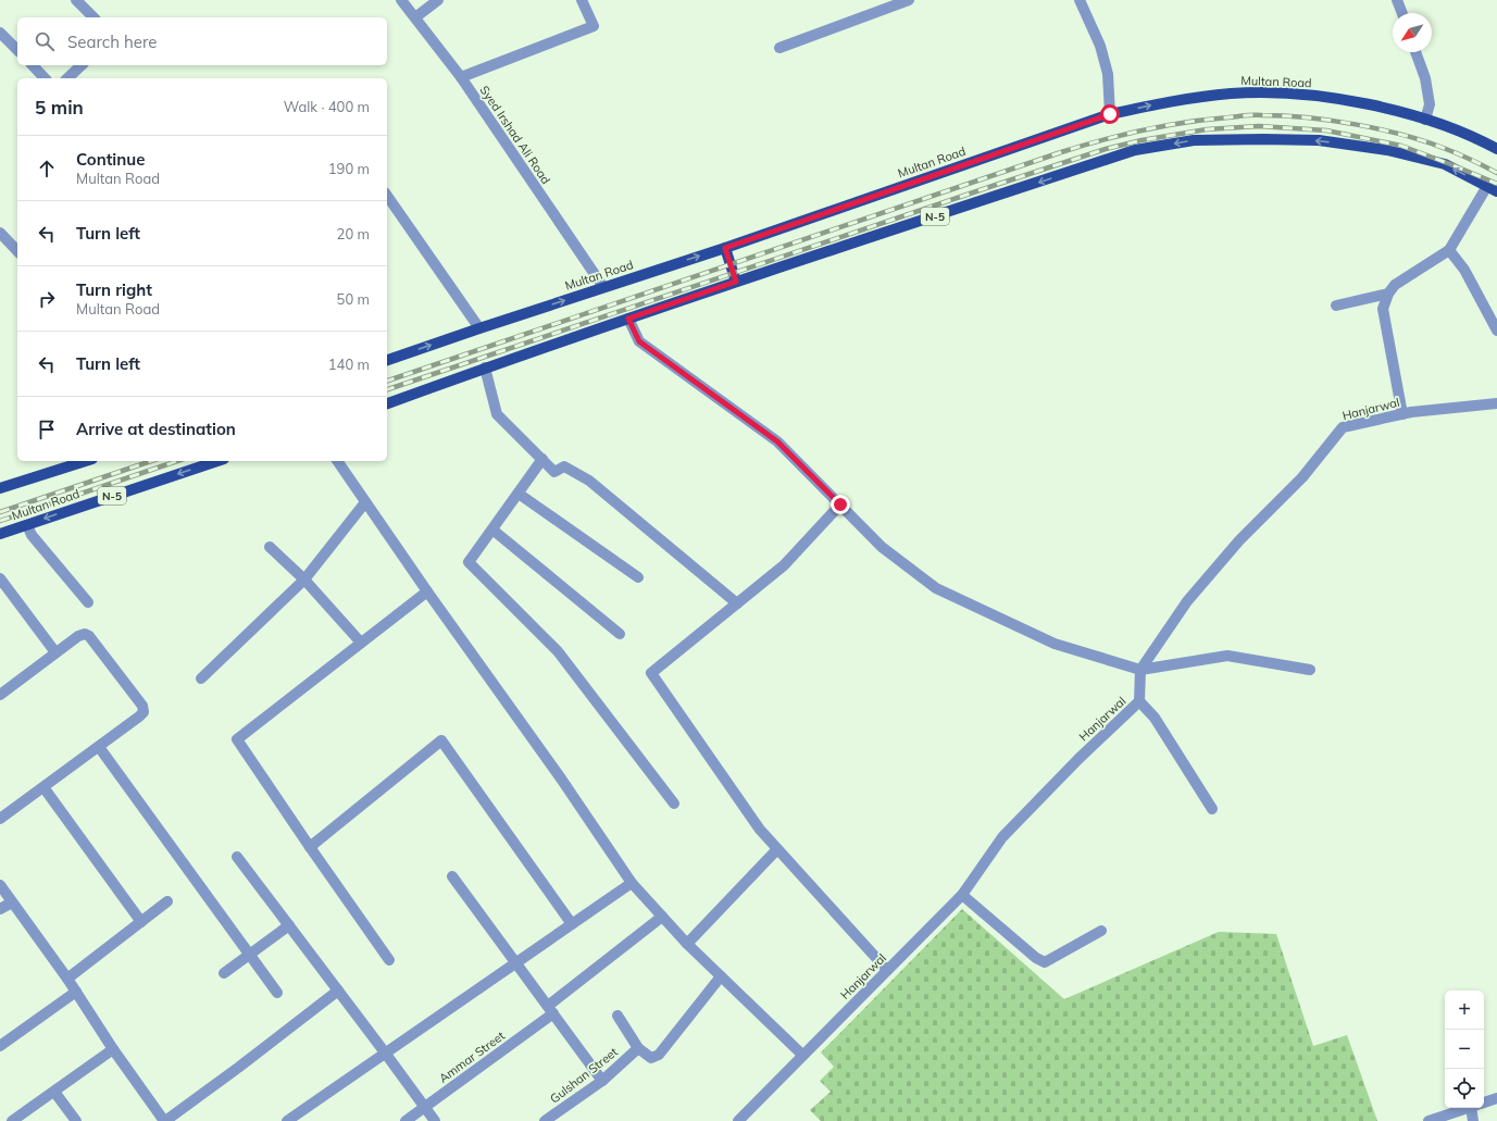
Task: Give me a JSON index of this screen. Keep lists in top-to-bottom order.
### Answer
{
  "streets": {
    "main road": ["Multan Road", "N-5"],
    "street": [
      "Syed Irshad Ali Road",
      "Hanjarwal",
      "Ammar Street",
      "Gulshan Street"
    ]
  },
  "crossings": [
    ["Multan Road", "Syed Irshad Ali Road"]
  ],
  "north": "bottom left",
  "page": {
    "search": "Search here",
    "heading": ["5 min", "Walk · 400 m"],
    "list": [
      ["Continue", "Multan Road", "190 m"],
      ["Turn left", "20 m"],
      ["Turn right", "Multan Road", "50 m"],
      ["Turn left", "140 m"],
      "Arrive at destination"
    ],
    "map_buttons": ["+", "−"]
  }
}
